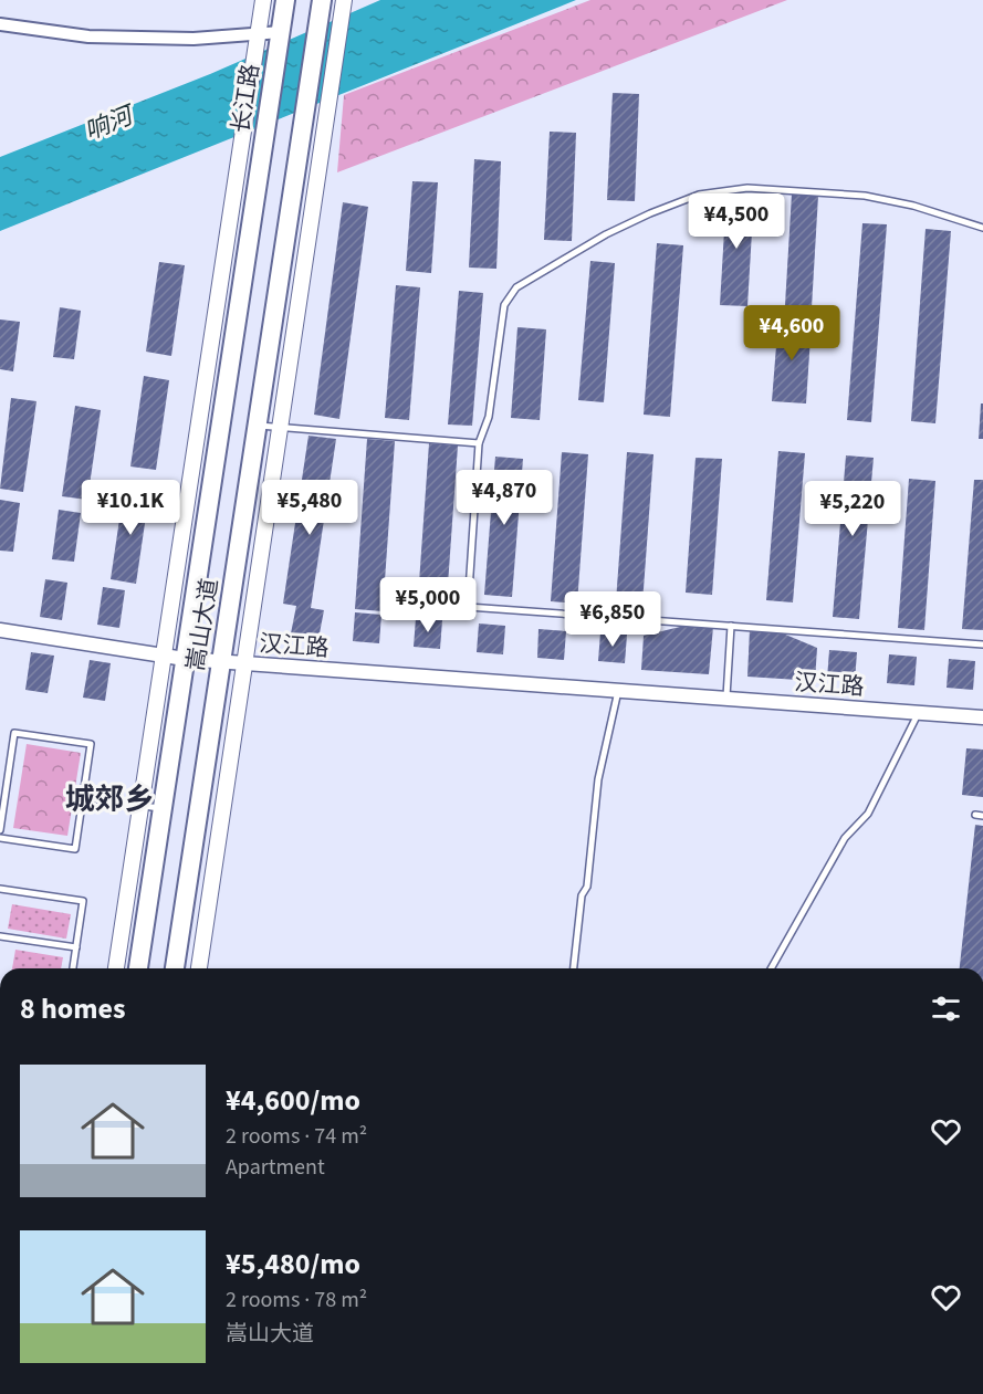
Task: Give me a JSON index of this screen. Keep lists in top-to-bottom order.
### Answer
{
  "streets": {
    "main road": ["长江路", "嵩山大道"],
    "street": ["汉江路"]
  },
  "crossings": [
    ["长江路", "嵩山大道"],
    ["嵩山大道", "汉江路"]
  ],
  "districts": ["城郊乡"],
  "water": ["响河"],
  "page": {
    "price": [
      "¥4,500",
      "¥4,600",
      "¥4,870",
      "¥10.1K",
      "¥5,480",
      "¥5,220",
      "¥5,000",
      "¥6,850"
    ],
    "heading": "8 homes",
    "list": [
      {
        "name": "¥4,600/mo",
        "note": "2 rooms · 74 m² · Apartment"
      },
      {
        "name": "¥5,480/mo",
        "note": "2 rooms · 78 m² · 嵩山大道"
      }
    ]
  }
}
